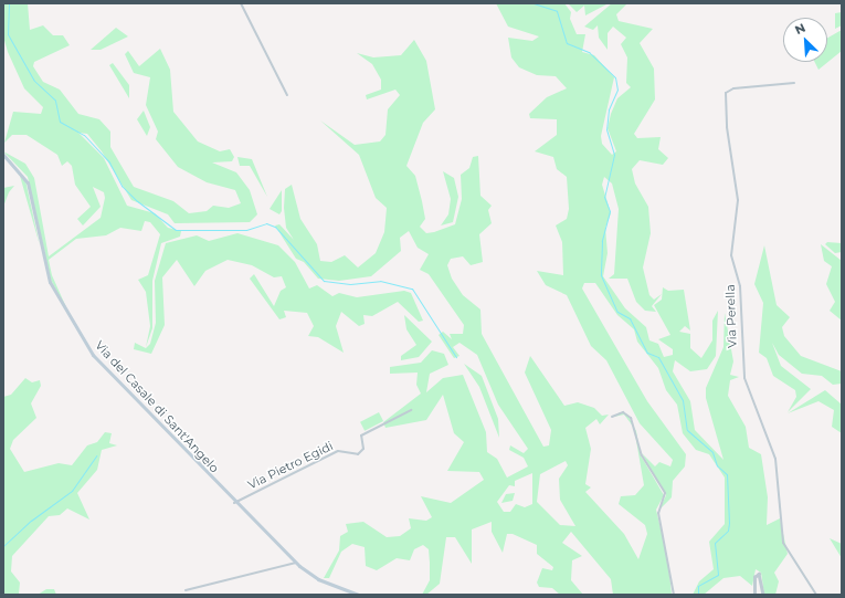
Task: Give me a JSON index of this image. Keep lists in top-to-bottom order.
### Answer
{
  "streets": {
    "main road": ["Via del Casale di Sant'Angelo"],
    "street": ["Via Perella", "Via Pietro Egidi"]
  },
  "crossings": [
    ["Via del Casale di Sant'Angelo", "Via Pietro Egidi"]
  ],
  "north": "top left"
}
